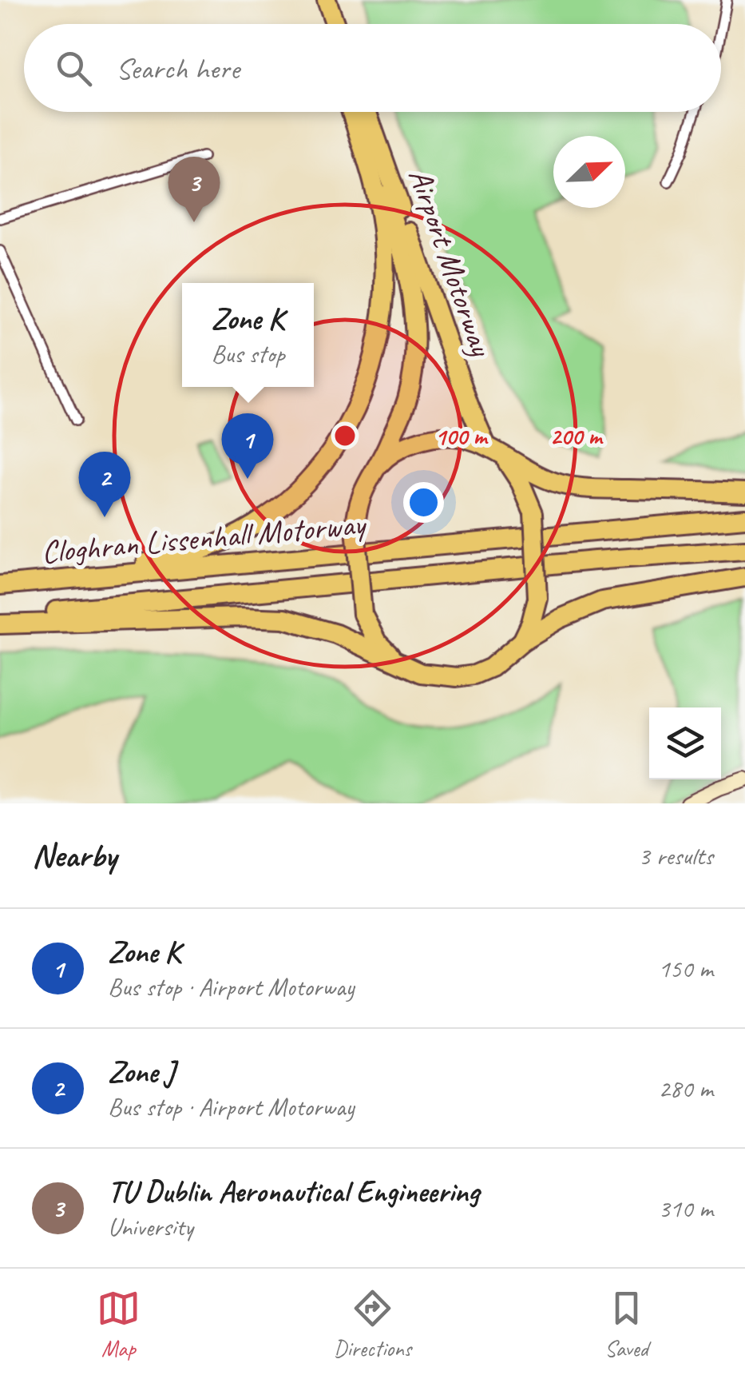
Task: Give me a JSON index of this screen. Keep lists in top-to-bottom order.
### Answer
{
  "streets": {
    "highway": ["Airport Motorway", "Cloghran Lissenhall Motorway"]
  },
  "north": "top right",
  "page": {
    "search": "Search here",
    "pins": ["3", "1", "2"],
    "popup": ["Zone K", "Bus stop"],
    "heading": ["Nearby", "3 results"],
    "list": [
      {
        "mark": "1",
        "name": "Zone K",
        "note": "Bus stop · Airport Motorway",
        "value": "150 m"
      },
      {
        "mark": "2",
        "name": "Zone J",
        "note": "Bus stop · Airport Motorway",
        "value": "280 m"
      },
      {
        "mark": "3",
        "name": "TU Dublin Aeronautical Engineering",
        "note": "University",
        "value": "310 m"
      }
    ],
    "nav": ["Map", "Directions", "Saved"]
  },
  "rings": ["100 m", "200 m"]
}
